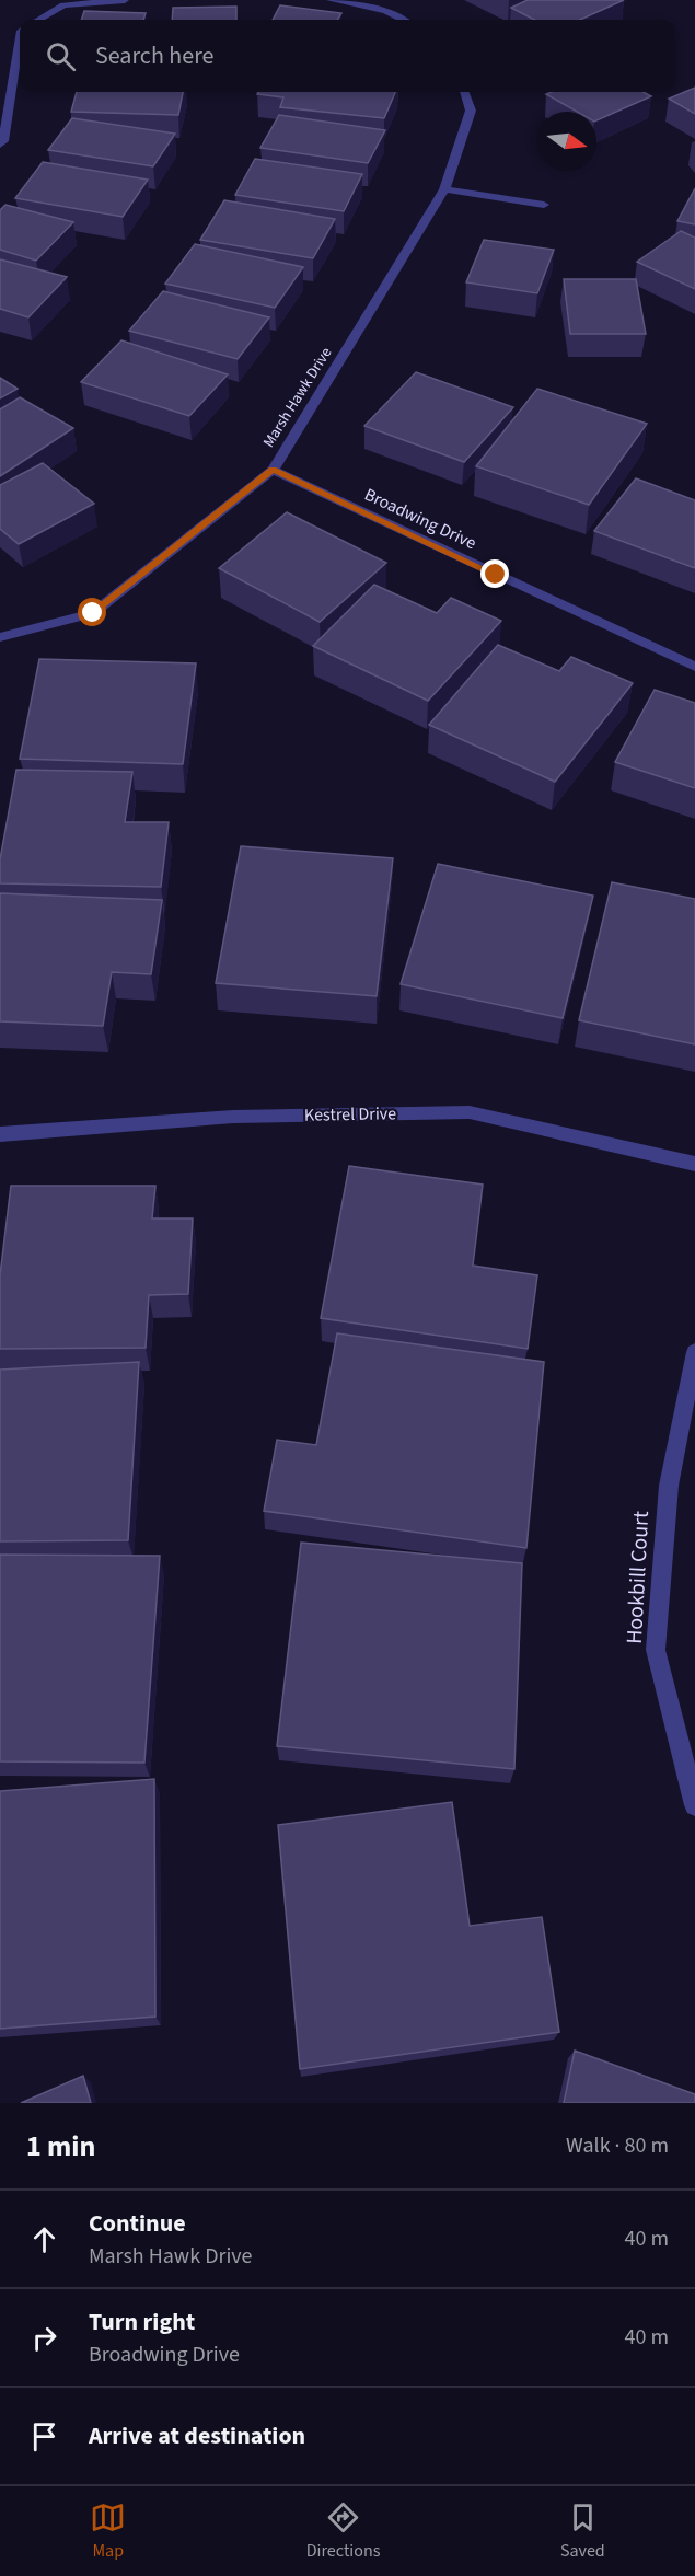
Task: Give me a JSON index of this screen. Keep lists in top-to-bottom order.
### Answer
{
  "streets": {
    "street": [
      "Marsh Hawk Drive",
      "Broadwing Drive",
      "Kestrel Drive",
      "Hookbill Court"
    ]
  },
  "crossings": [
    ["Marsh Hawk Drive", "Broadwing Drive"]
  ],
  "north": "right",
  "page": {
    "search": "Search here",
    "heading": ["1 min", "Walk · 80 m"],
    "list": [
      ["Continue", "Marsh Hawk Drive", "40 m"],
      ["Turn right", "Broadwing Drive", "40 m"],
      "Arrive at destination"
    ],
    "nav": ["Map", "Directions", "Saved"]
  }
}
